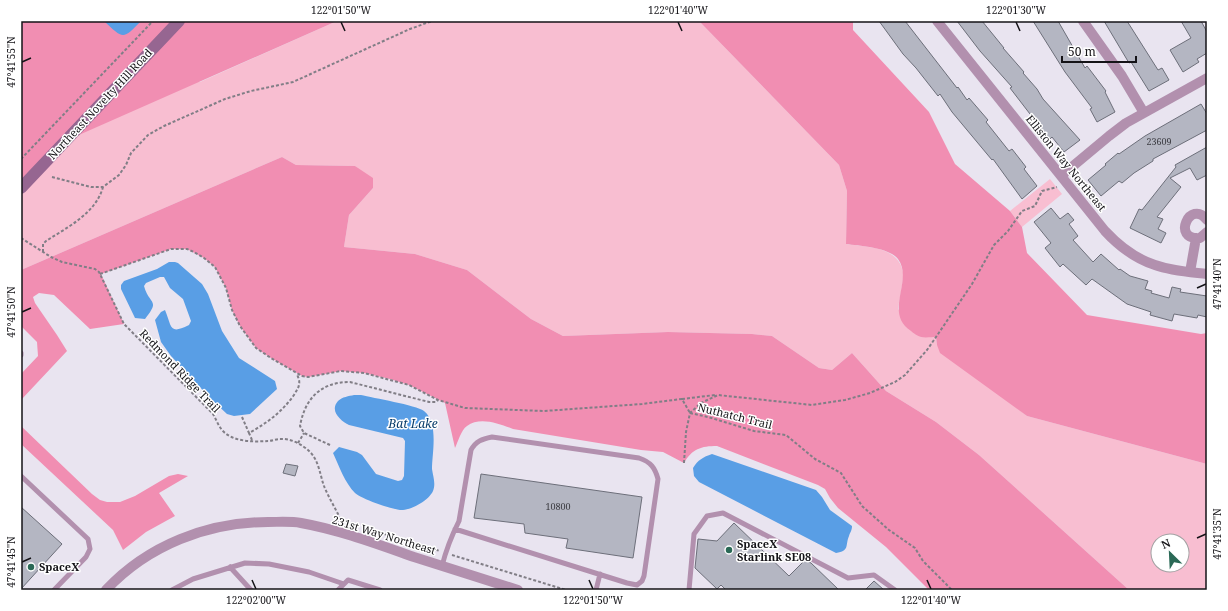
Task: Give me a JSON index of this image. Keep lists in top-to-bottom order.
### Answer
{
  "streets": {
    "main road": ["Northeast Novelty Hill Road"],
    "street": ["Elliston Way Northeast", "231st Way Northeast"],
    "path": ["Redmond Ridge Trail", "Nuthatch Trail"]
  },
  "water": ["Bat Lake"],
  "places": ["SpaceX Starlink SE08", "SpaceX"],
  "house_numbers": ["23609", "10800"],
  "scale_bar": "50 m",
  "north": "top left",
  "coordinates": [
    "122°01'50\"W",
    "122°01'40\"W",
    "122°01'30\"W",
    "47°41'55\"N",
    "47°41'40\"N",
    "47°41'50\"N",
    "47°41'35\"N",
    "47°41'45\"N",
    "122°02'00\"W"
  ]
}
